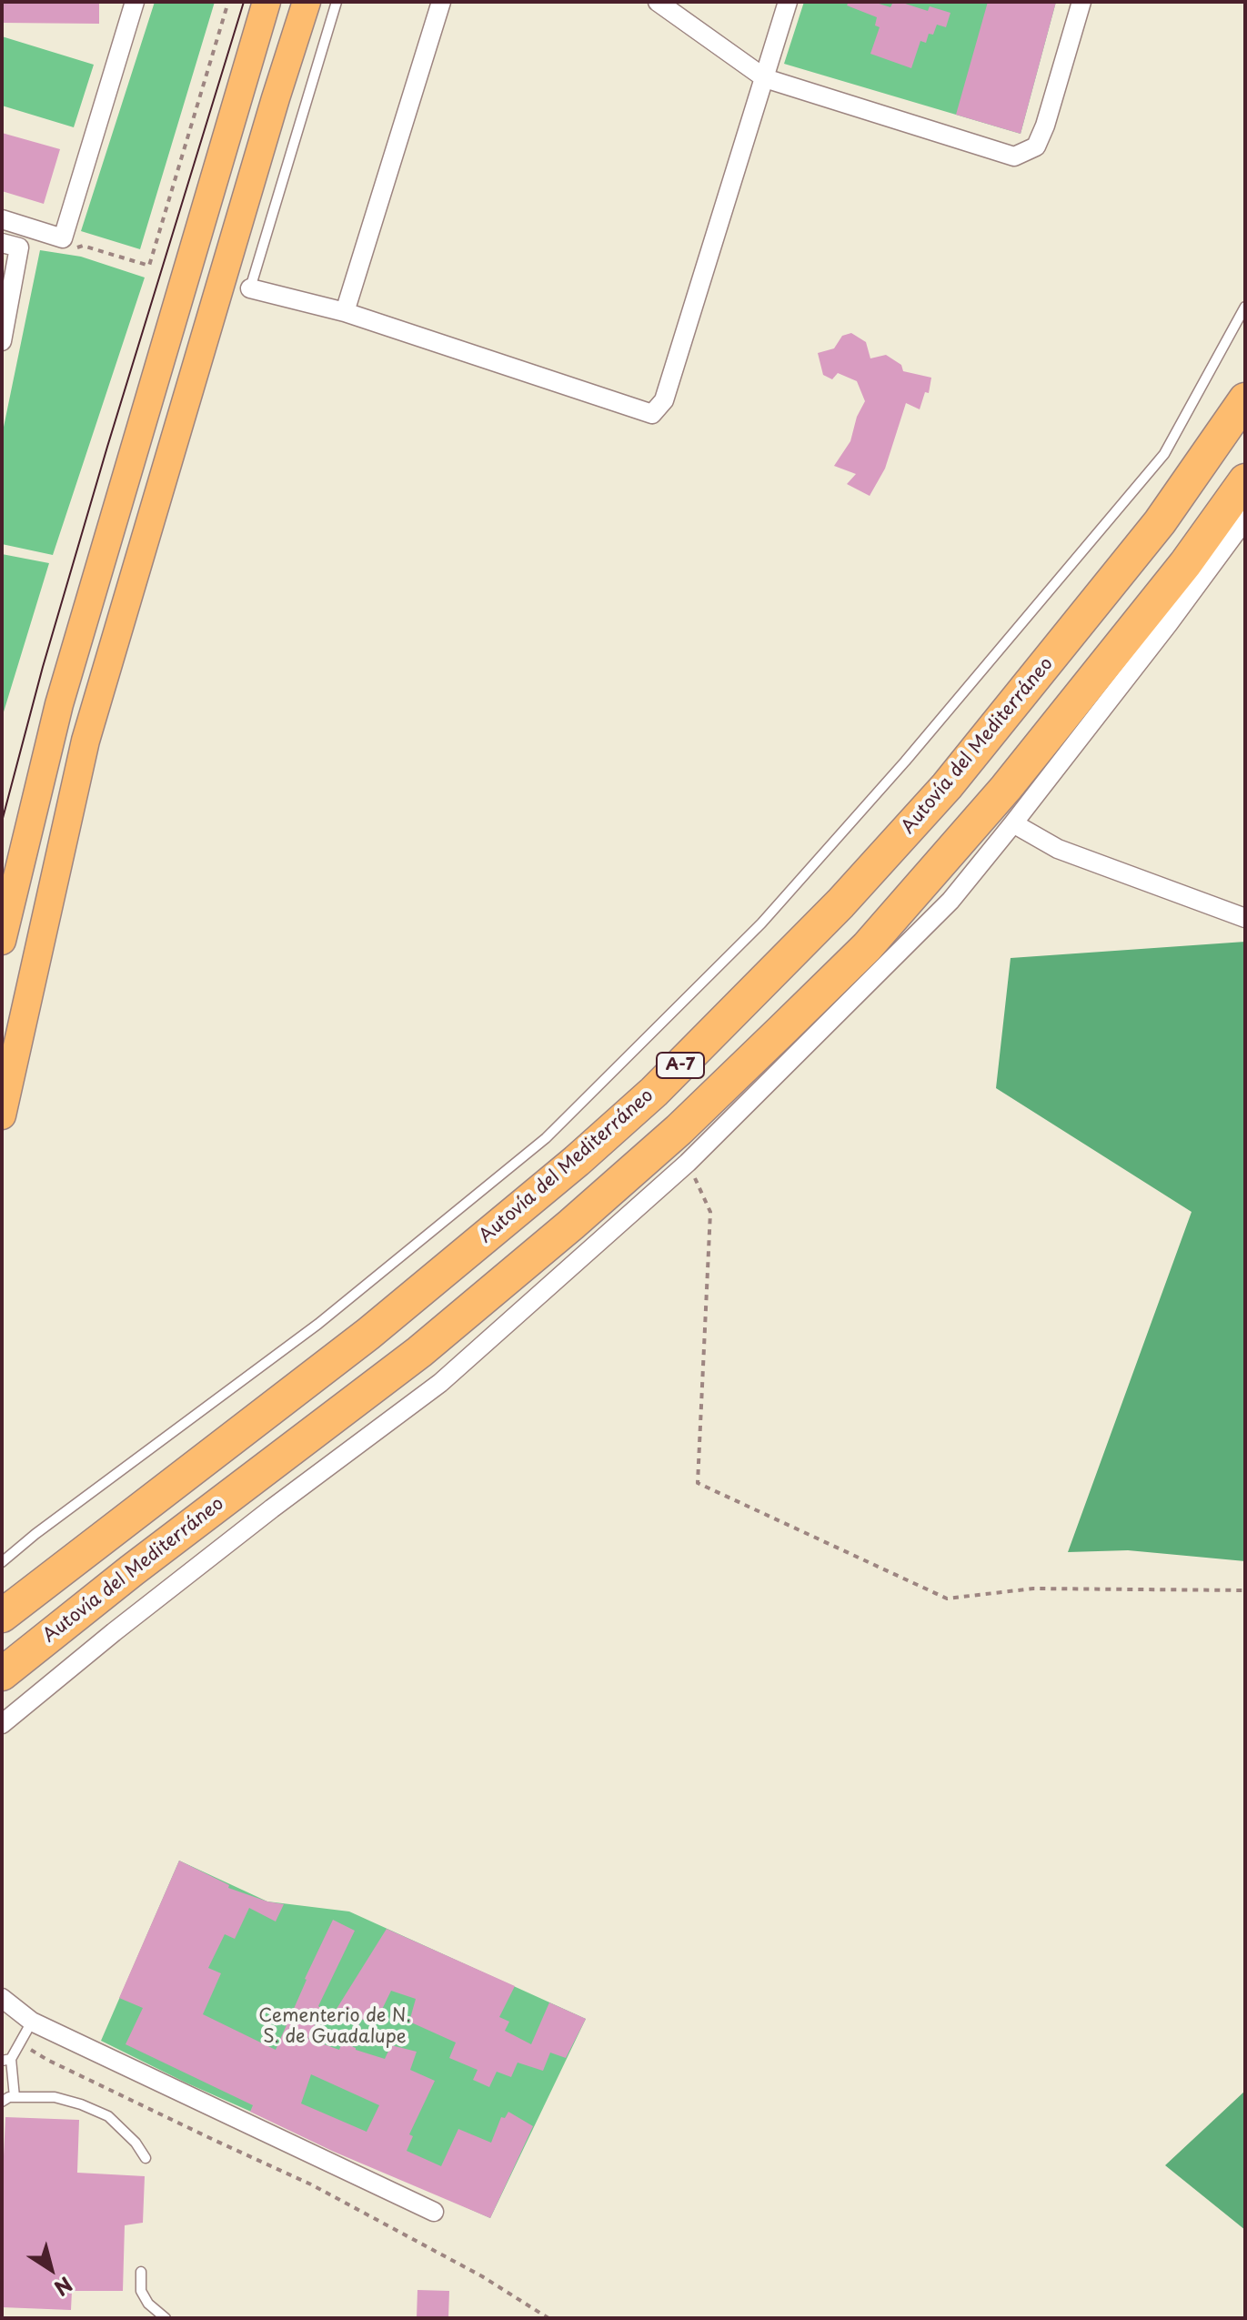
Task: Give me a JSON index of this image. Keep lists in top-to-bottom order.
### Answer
{
  "streets": {
    "highway": ["Autovía del Mediterráneo", "A-7"]
  },
  "parks": ["Cementerio de N. S. de Guadalupe"],
  "north": "bottom right"
}
